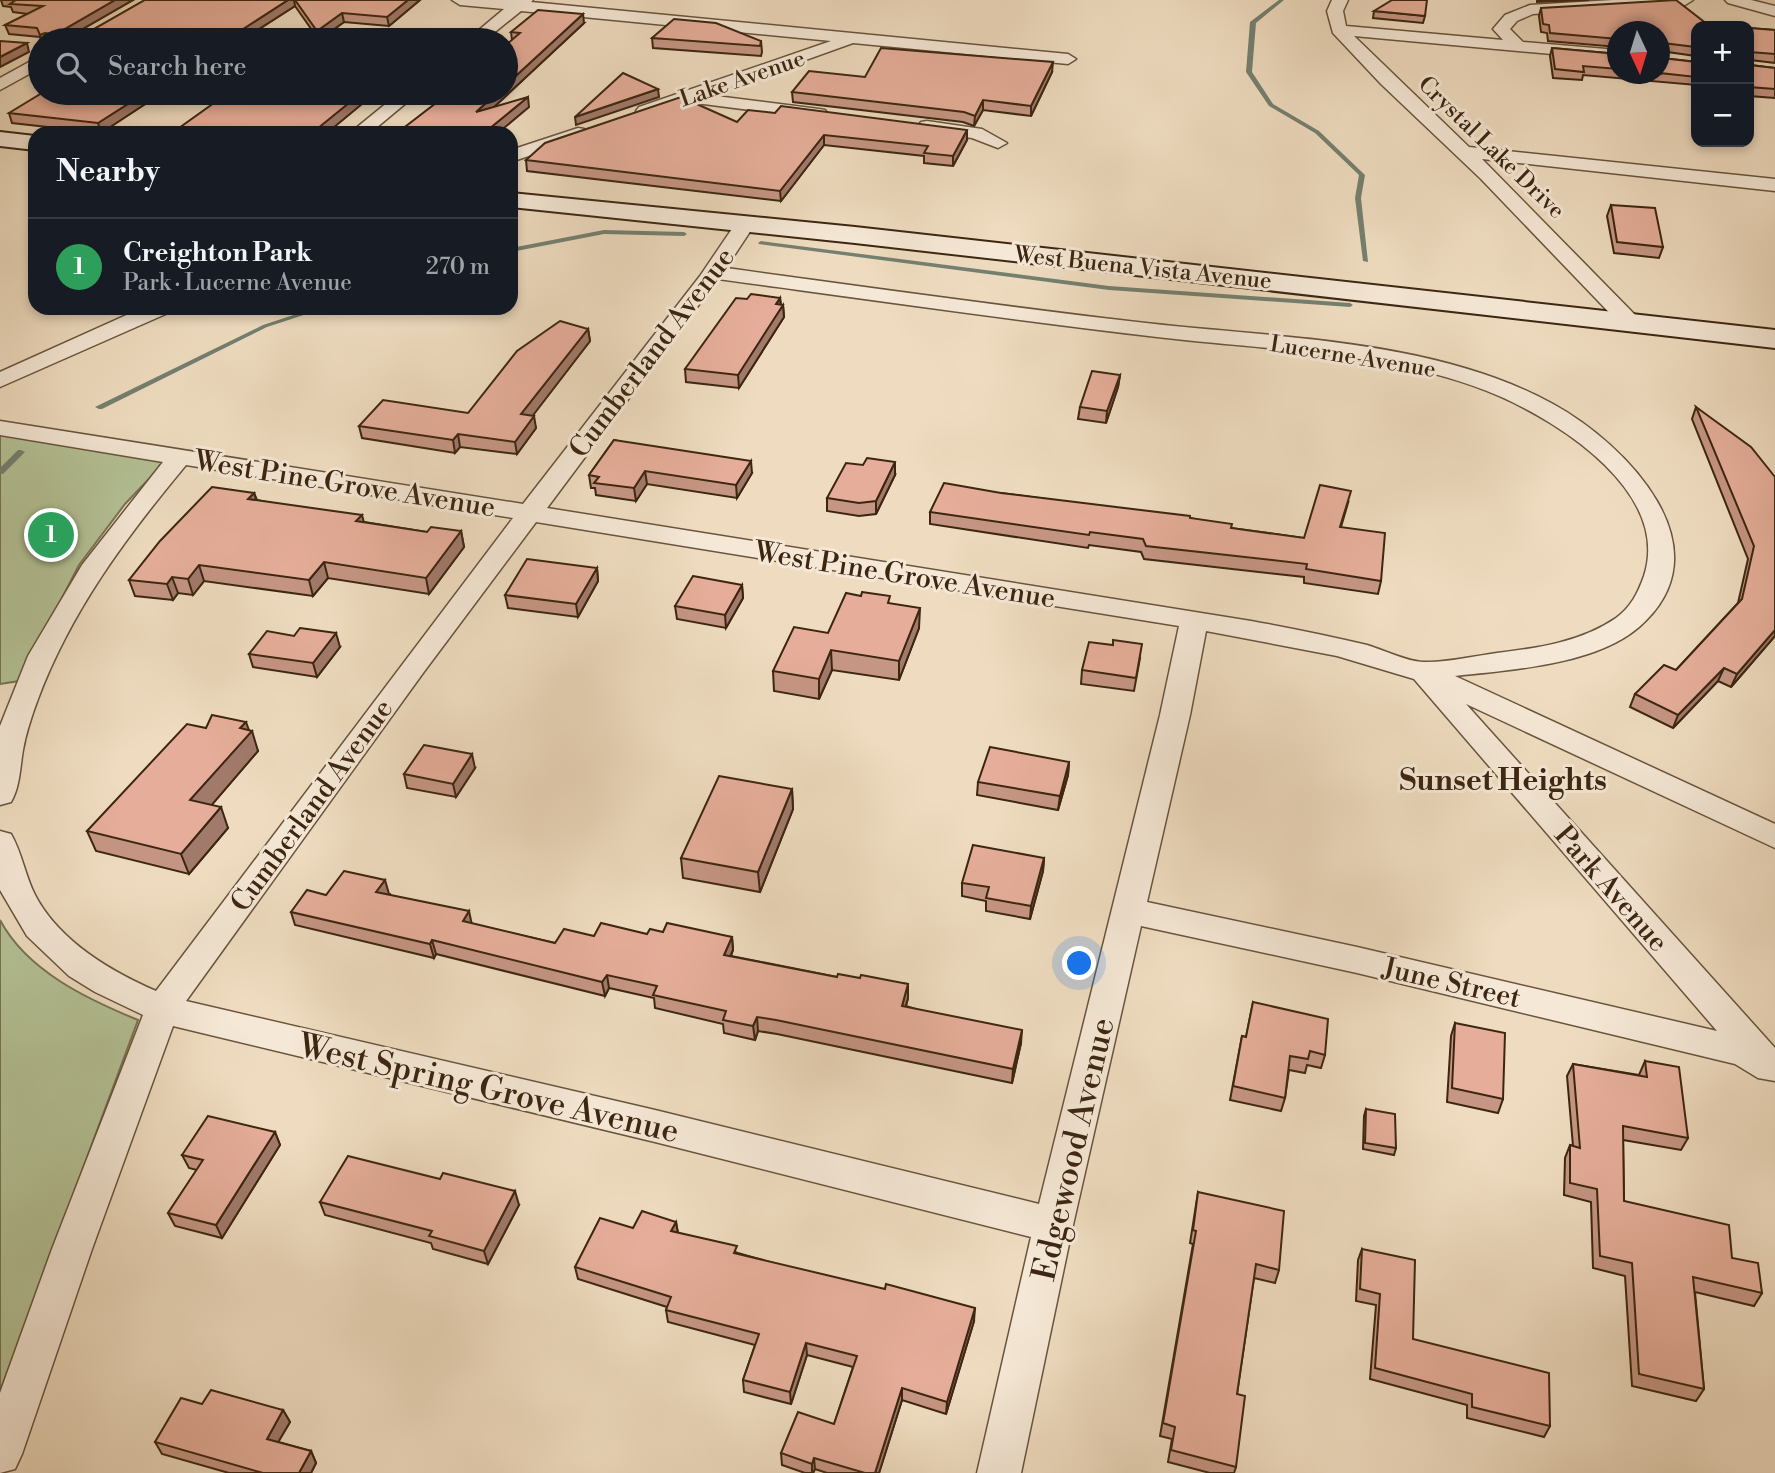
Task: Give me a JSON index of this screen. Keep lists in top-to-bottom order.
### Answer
{
  "streets": {
    "street": [
      "Lake Avenue",
      "Crystal Lake Drive",
      "West Buena Vista Avenue",
      "Cumberland Avenue",
      "Lucerne Avenue",
      "West Pine Grove Avenue",
      "Park Avenue",
      "June Street",
      "West Spring Grove Avenue",
      "Edgewood Avenue"
    ]
  },
  "crossings": [
    ["Crystal Lake Drive", "West Buena Vista Avenue"],
    ["West Buena Vista Avenue", "Cumberland Avenue"],
    ["Cumberland Avenue", "Lucerne Avenue"],
    ["Cumberland Avenue", "West Pine Grove Avenue"],
    ["Cumberland Avenue", "West Spring Grove Avenue"],
    ["Lucerne Avenue", "West Pine Grove Avenue"],
    ["Lucerne Avenue", "Park Avenue"],
    ["West Pine Grove Avenue", "Park Avenue"],
    ["West Pine Grove Avenue", "Edgewood Avenue"],
    ["Park Avenue", "June Street"],
    ["June Street", "Edgewood Avenue"],
    ["West Spring Grove Avenue", "Edgewood Avenue"]
  ],
  "districts": ["Sunset Heights"],
  "north": "bottom",
  "page": {
    "map_buttons": ["+", "−"],
    "search": "Search here",
    "heading": "Nearby",
    "list": [
      {
        "mark": "1",
        "name": "Creighton Park",
        "note": "Park · Lucerne Avenue",
        "value": "270 m"
      }
    ],
    "pins": "1"
  }
}
